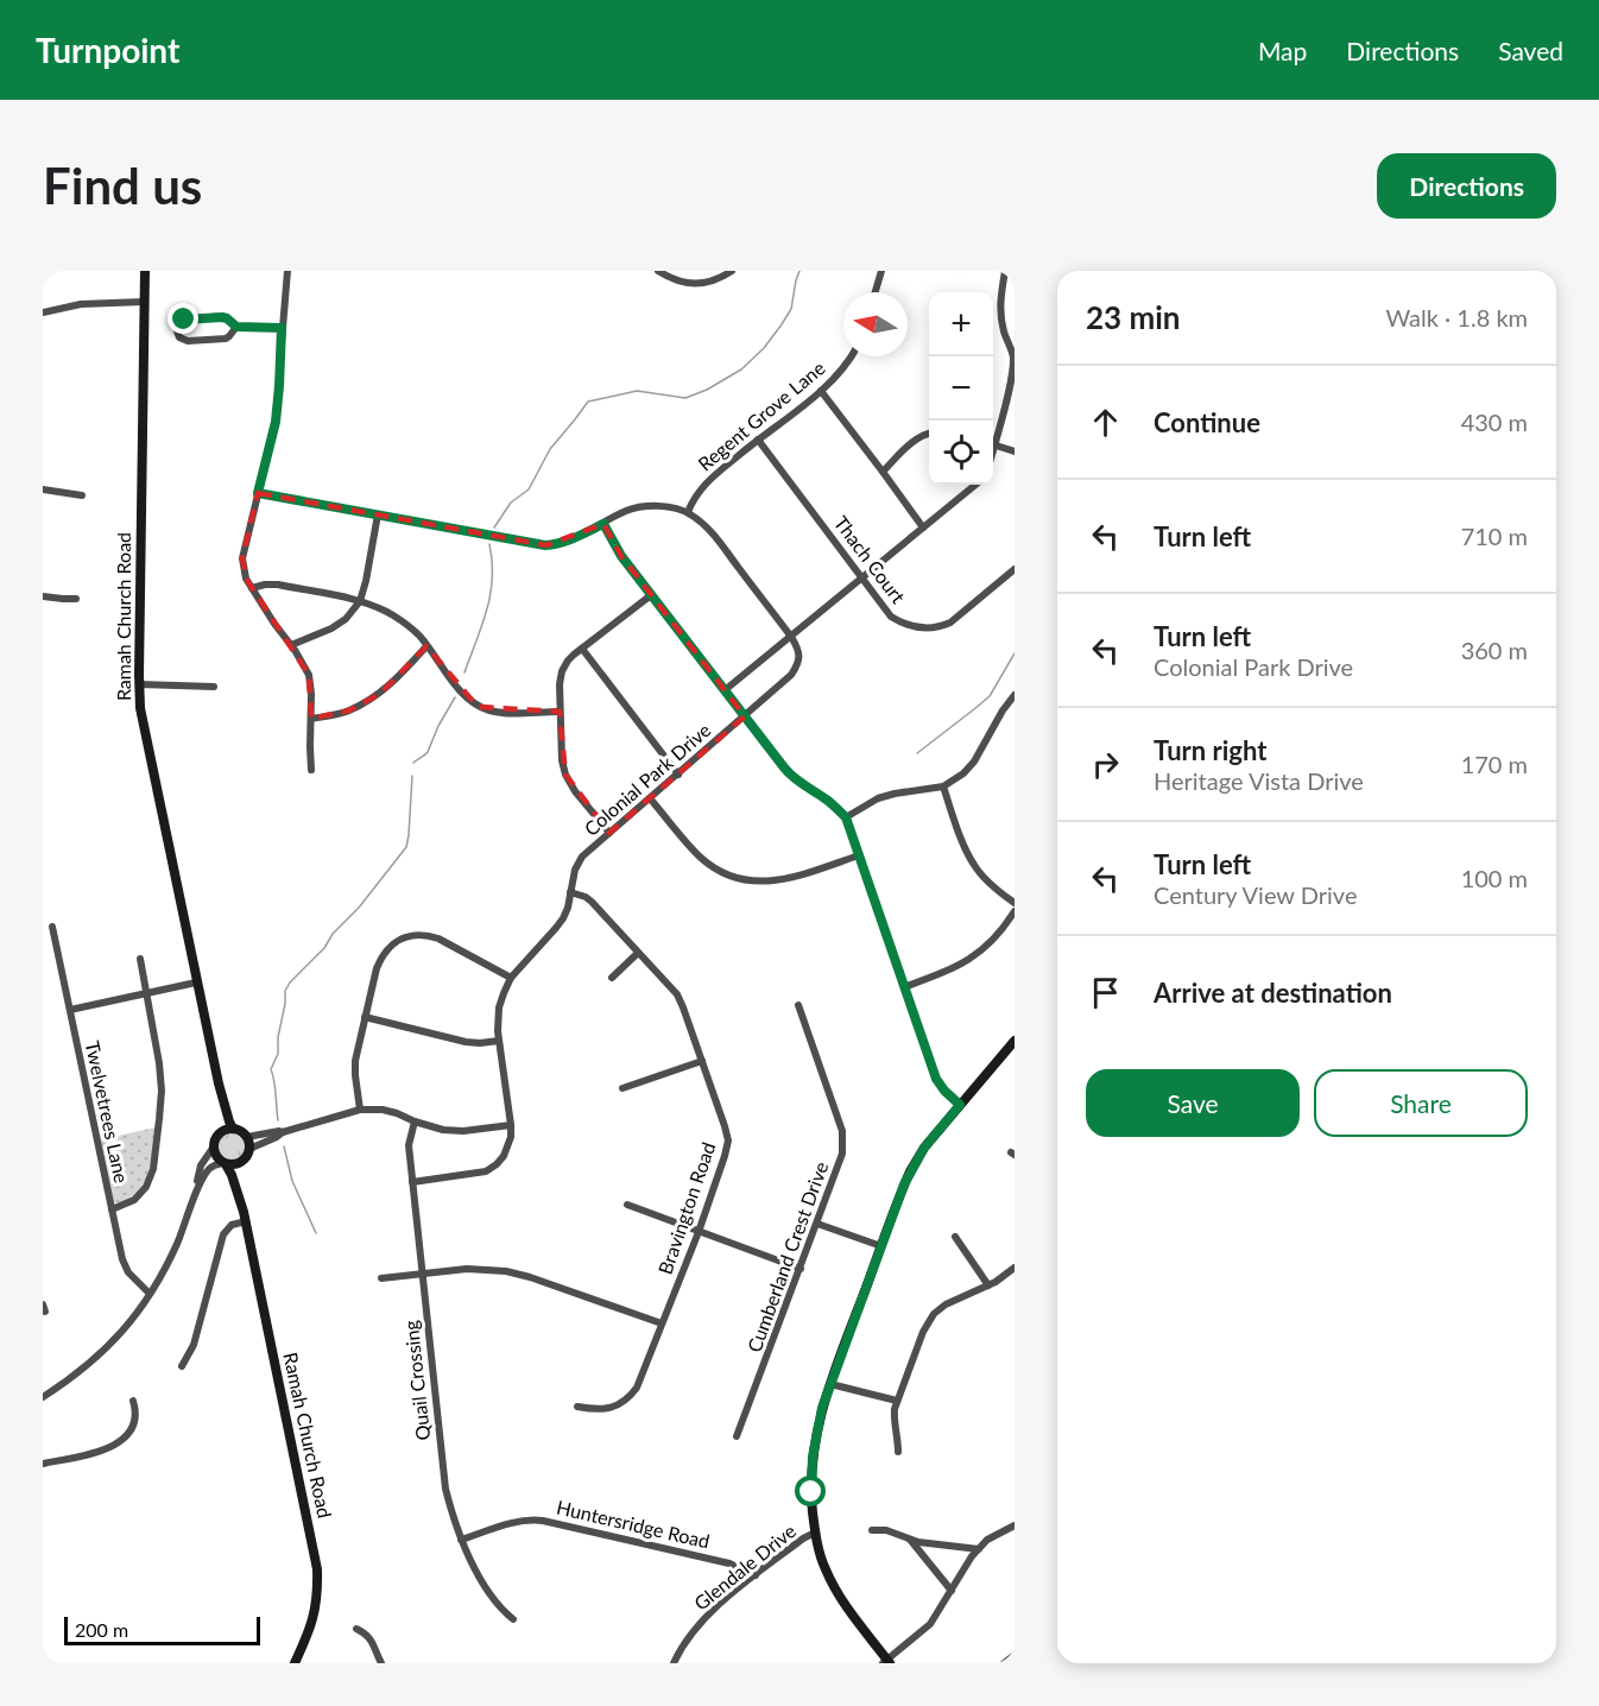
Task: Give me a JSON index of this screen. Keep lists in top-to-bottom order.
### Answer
{
  "streets": {
    "main road": ["Ramah Church Road"],
    "street": [
      "Regent Grove Lane",
      "Thach Court",
      "Colonial Park Drive",
      "Twelvetrees Lane",
      "Bravington Road",
      "Cumberland Crest Drive",
      "Quail Crossing",
      "Huntersridge Road",
      "Glendale Drive"
    ]
  },
  "crossings": [
    ["Regent Grove Lane", "Thach Court"],
    ["Colonial Park Drive", "Bravington Road"],
    ["Colonial Park Drive", "Quail Crossing"],
    ["Quail Crossing", "Huntersridge Road"],
    ["Huntersridge Road", "Glendale Drive"]
  ],
  "scale_bar": "200 m",
  "north": "left",
  "page": {
    "header": "Turnpoint",
    "nav": ["Map", "Directions", "Saved"],
    "buttons": [
      "Directions",
      ["Save", "Share"]
    ],
    "title": "Find us",
    "heading": ["23 min", "Walk · 1.8 km"],
    "map_buttons": ["+", "−"],
    "list": [
      ["Continue", "430 m"],
      ["Turn left", "710 m"],
      ["Turn left", "Colonial Park Drive", "360 m"],
      ["Turn right", "Heritage Vista Drive", "170 m"],
      ["Turn left", "Century View Drive", "100 m"],
      "Arrive at destination"
    ],
    "scale": "200 m"
  }
}
